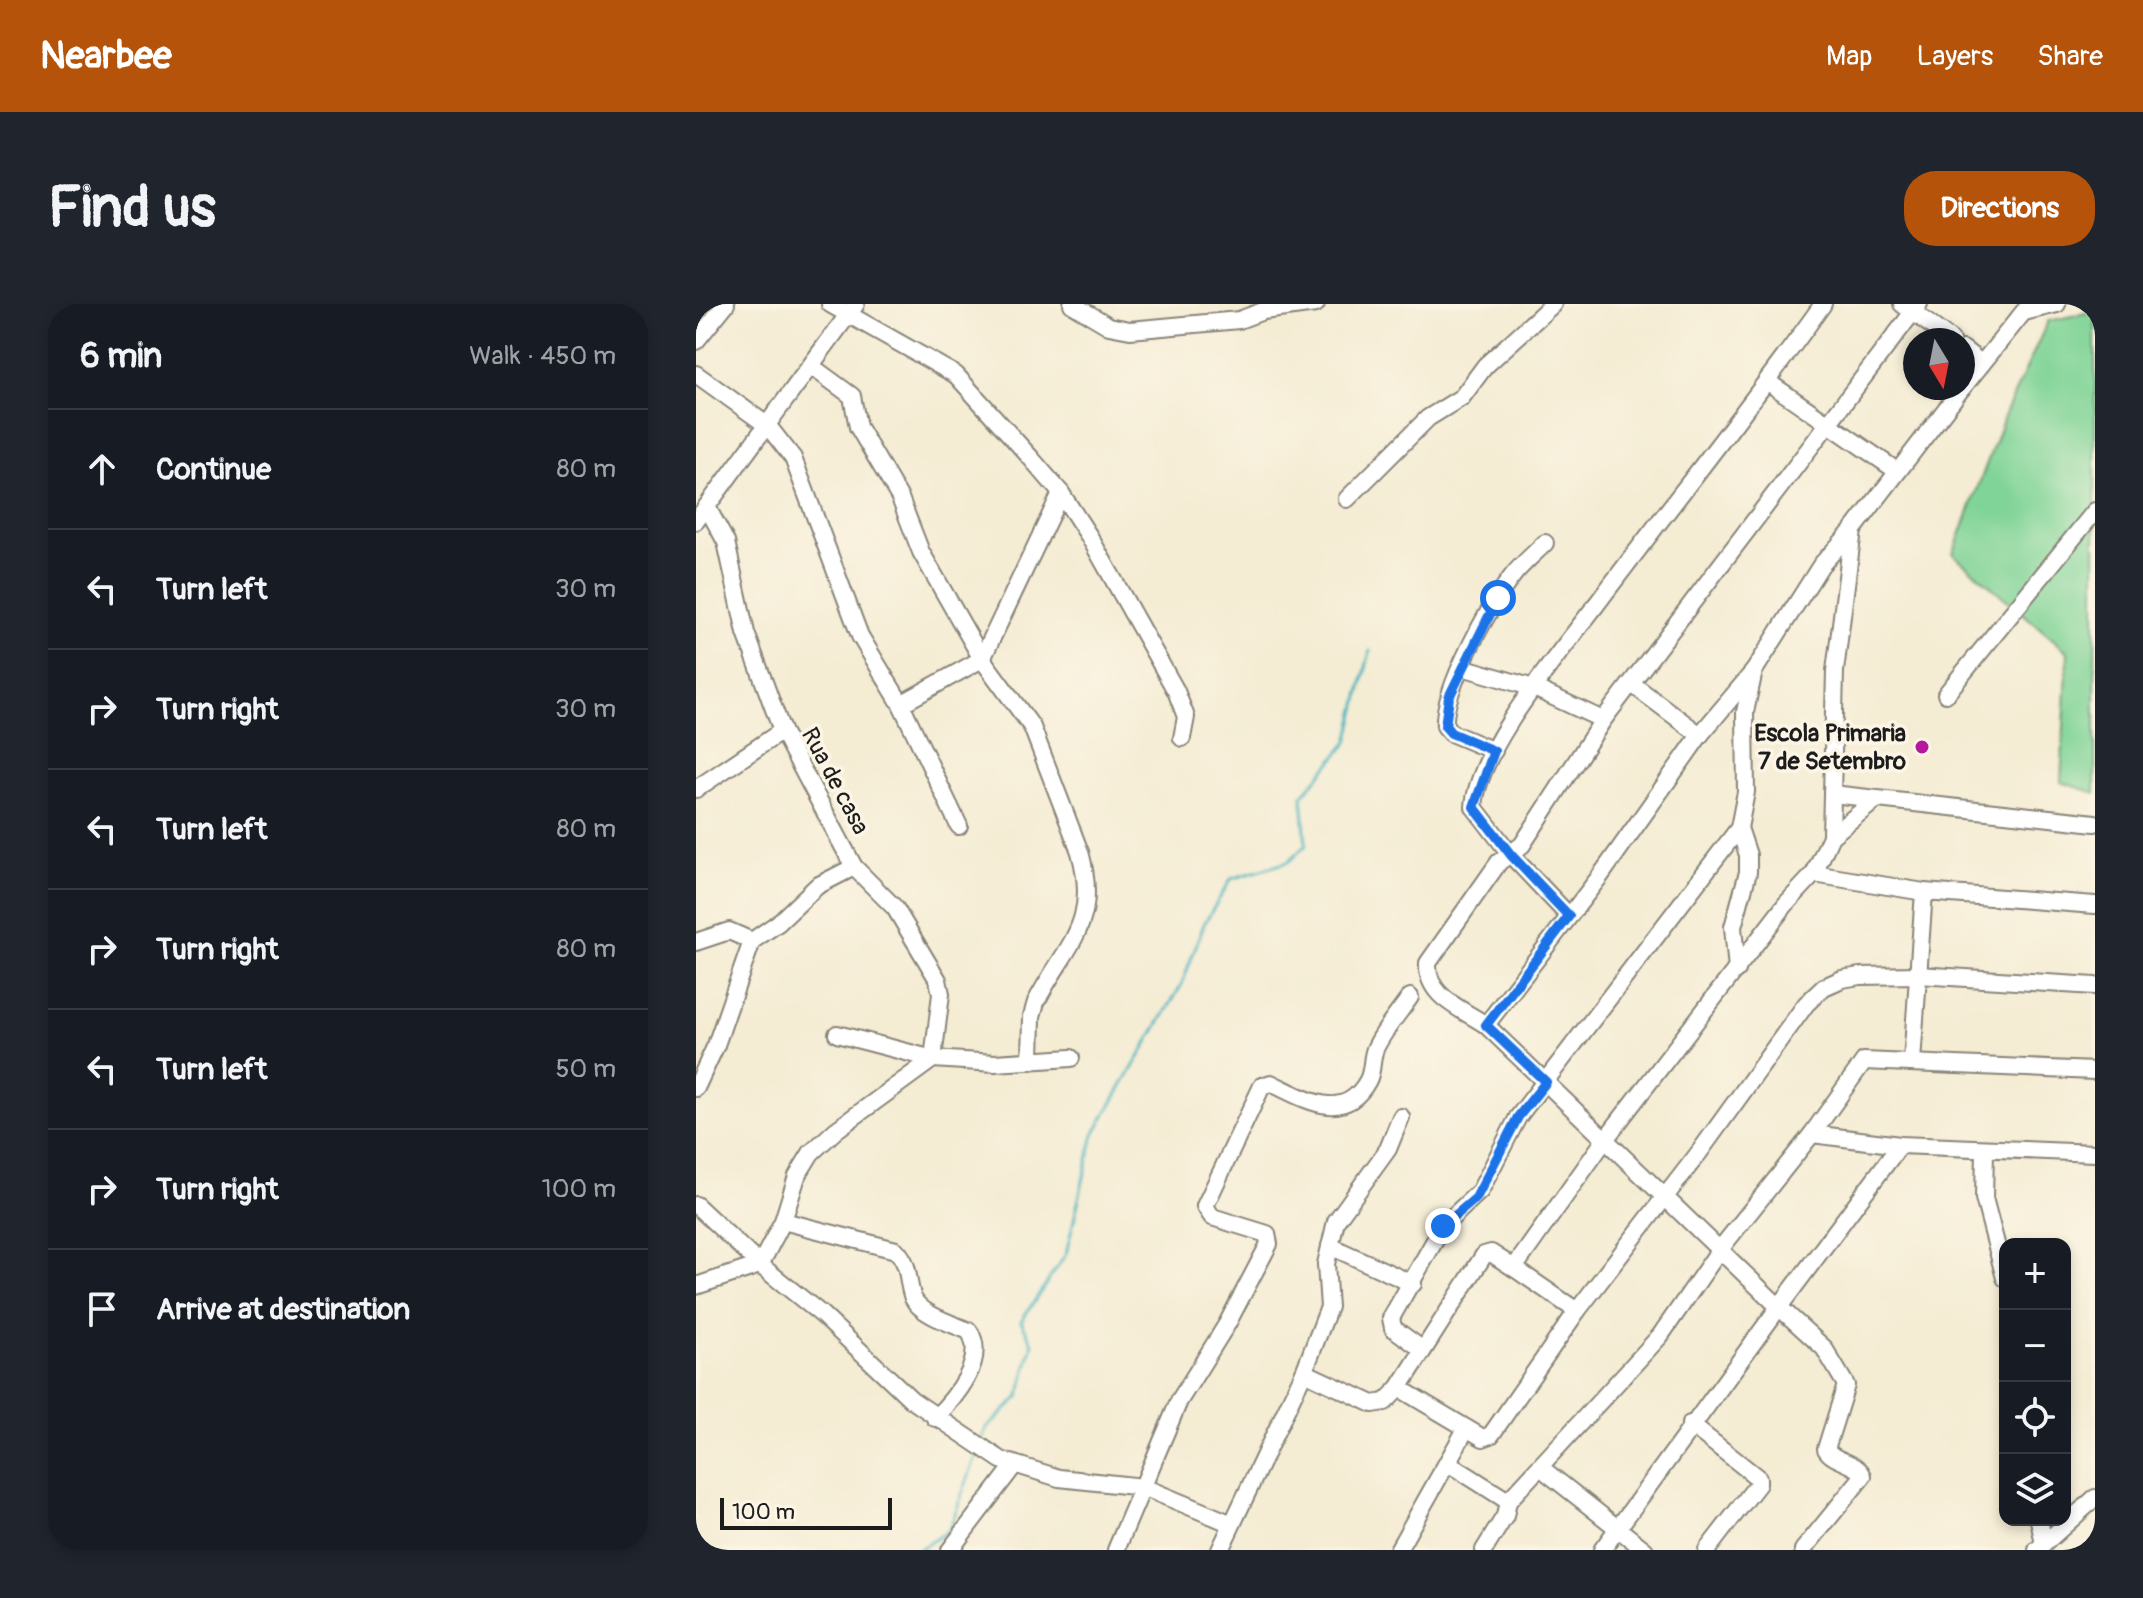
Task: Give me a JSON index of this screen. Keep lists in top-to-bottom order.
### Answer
{
  "streets": {
    "street": ["Rua de casa"]
  },
  "places": ["Escola Primaria 7 de Setembro"],
  "scale_bar": "100 m",
  "north": "bottom",
  "page": {
    "header": "Nearbee",
    "nav": ["Map", "Layers", "Share"],
    "buttons": "Directions",
    "title": "Find us",
    "heading": ["6 min", "Walk · 450 m"],
    "list": [
      ["Continue", "80 m"],
      ["Turn left", "30 m"],
      ["Turn right", "30 m"],
      ["Turn left", "80 m"],
      ["Turn right", "80 m"],
      ["Turn left", "50 m"],
      ["Turn right", "100 m"],
      "Arrive at destination"
    ],
    "map_buttons": ["+", "−"],
    "scale": "100 m"
  }
}
